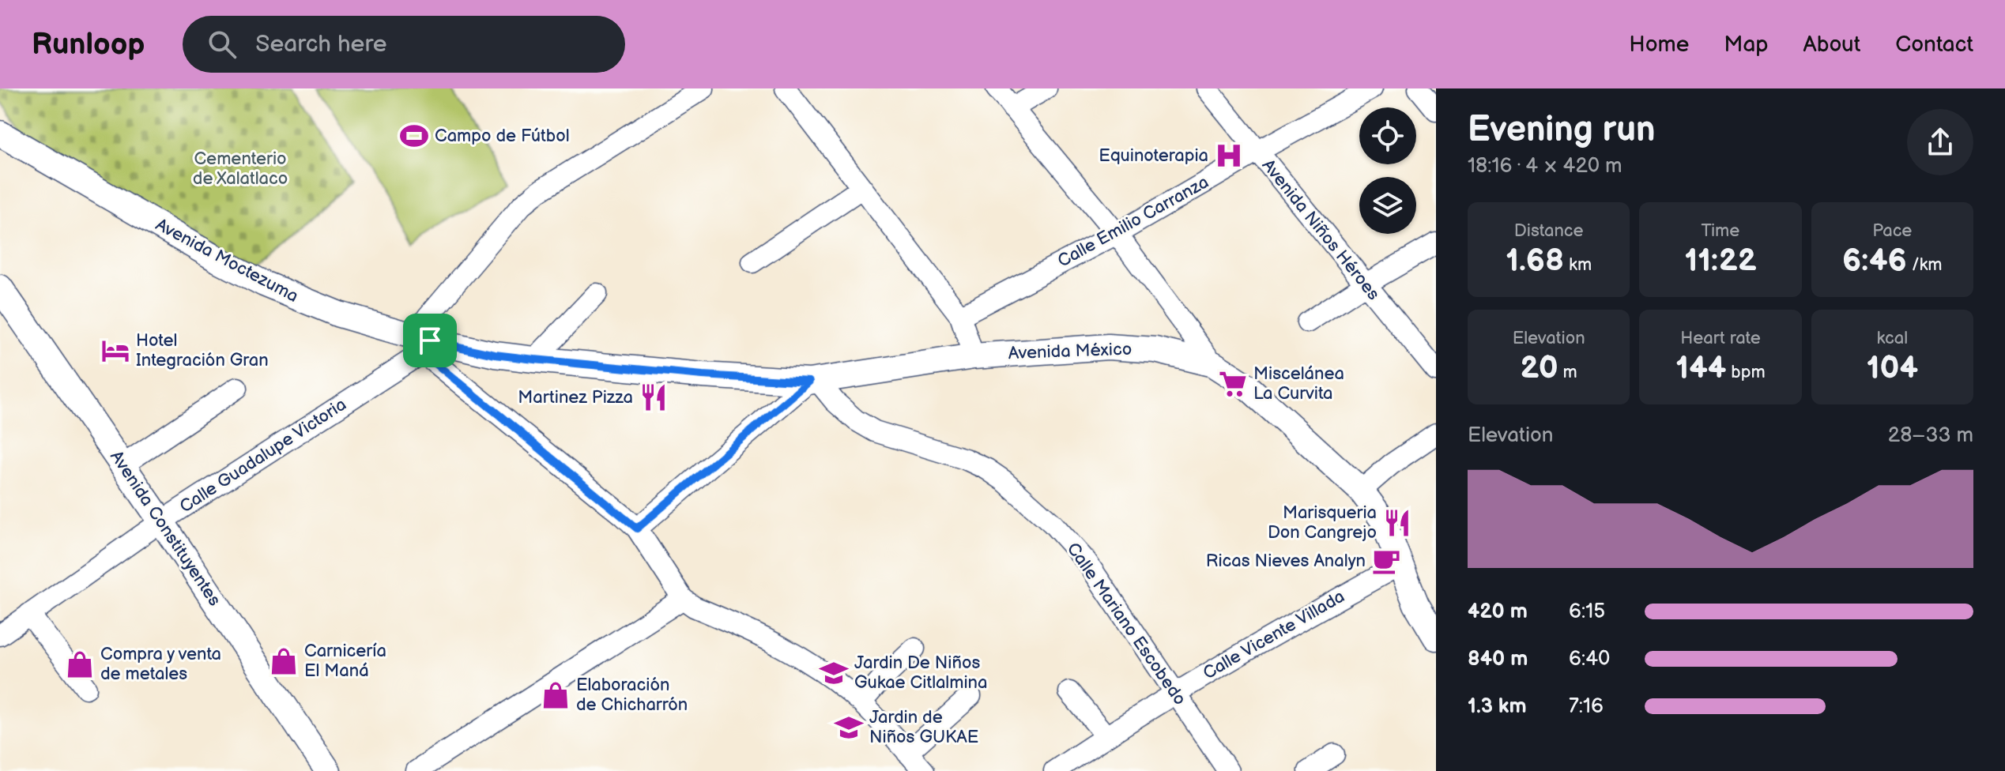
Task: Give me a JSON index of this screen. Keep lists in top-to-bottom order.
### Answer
{
  "streets": {
    "main road": ["Avenida Moctezuma", "Avenida México", "Avenida Constituyentes"],
    "street": [
      "Calle Emilio Carranza",
      "Avenida Niños Héroes",
      "Calle Guadalupe Victoria",
      "Calle Mariano Escobedo",
      "Calle Vicente Villada"
    ]
  },
  "crossings": [
    ["Calle Emilio Carranza", "Avenida Niños Héroes"],
    ["Avenida Moctezuma", "Avenida México"],
    ["Avenida Moctezuma", "Calle Guadalupe Victoria"],
    ["Avenida Moctezuma", "Calle Mariano Escobedo"],
    ["Avenida México", "Calle Mariano Escobedo"],
    ["Calle Guadalupe Victoria", "Avenida Constituyentes"],
    ["Calle Mariano Escobedo", "Calle Vicente Villada"]
  ],
  "parks": ["Cementerio de Xalatlaco"],
  "places": {
    "sports": ["Campo de Fútbol"],
    "hospital": ["Equinoterapia"],
    "hotel": ["Hotel Integración Gran"],
    "supermarket": ["Miscelánea La Curvita"],
    "restaurant": ["Martinez Pizza", "Marisqueria Don Cangrejo"],
    "cafe": ["Ricas Nieves Analyn"],
    "shop": ["Carnicería El Maná", "Compra y venta de metales", "Elaboración de Chicharrón"],
    "school or university": ["Jardin De Niños Gukae Citlalmina", "Jardin de Niños GUKAE"]
  },
  "page": {
    "header": "Runloop",
    "search": "Search here",
    "nav": [
      "Home",
      "Map",
      "About",
      "Contact"
    ],
    "heading": ["Evening run", "18:16 · 4 × 420 m"],
    "stats": [
      ["Distance", "1.68 km"],
      ["Time", "11:22"],
      ["Pace", "6:46 /km"],
      ["Elevation", "20 m"],
      ["Heart rate", "144 bpm"],
      ["kcal", "104"]
    ],
    "chart": ["Elevation", "28–33 m"],
    "list": [
      {
        "name": "420 m",
        "note": "6:15"
      },
      {
        "name": "840 m",
        "note": "6:40"
      },
      {
        "name": "1.3 km",
        "note": "7:16"
      }
    ]
  }
}
